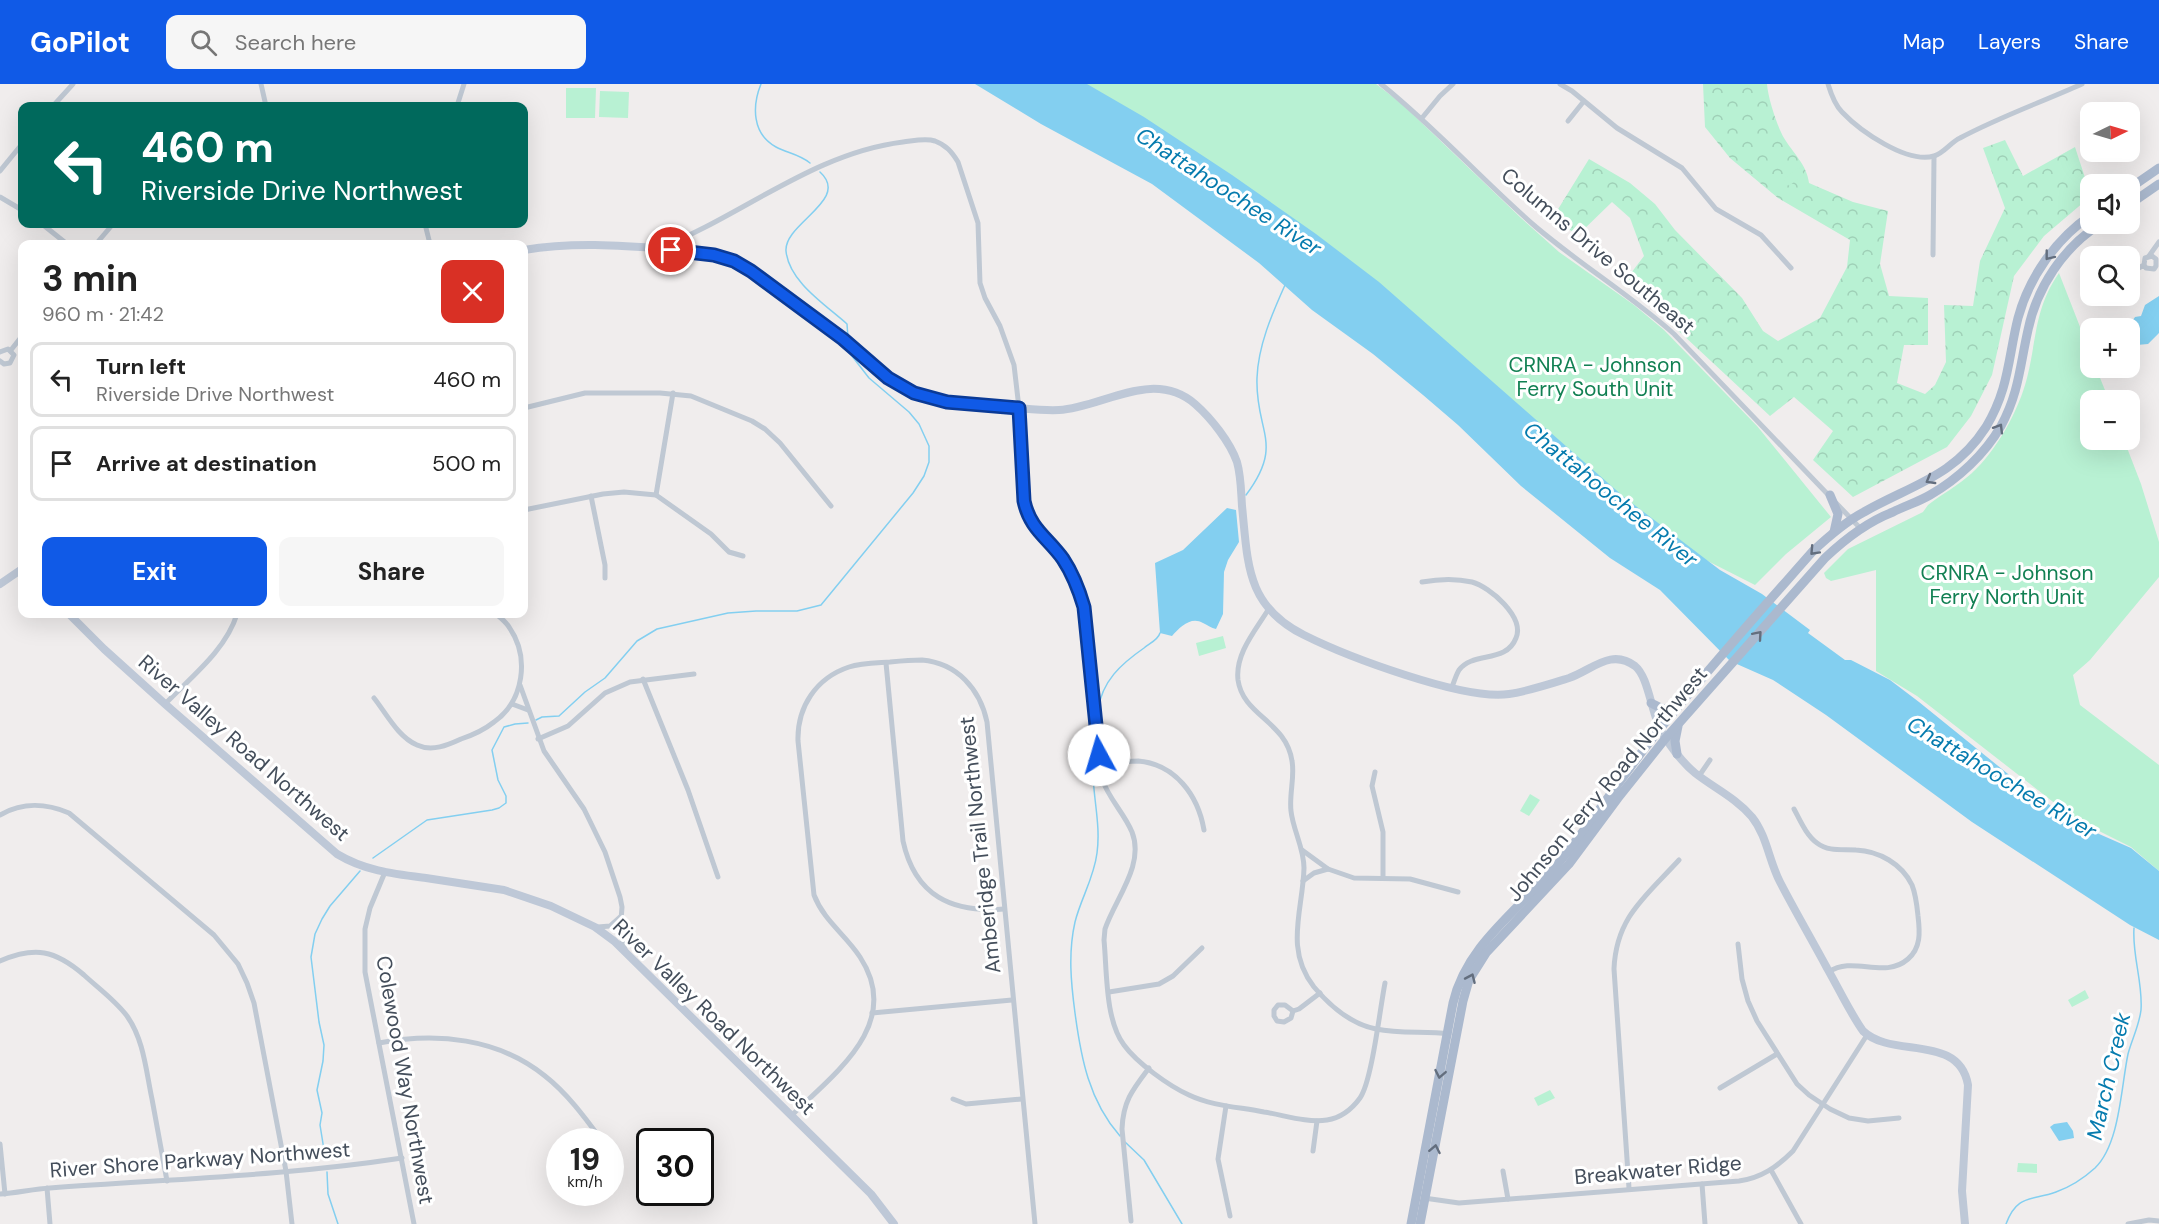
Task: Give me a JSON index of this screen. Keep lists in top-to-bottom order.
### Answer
{
  "streets": {
    "main road": ["Johnson Ferry Road Northwest"],
    "street": [
      "Columns Drive Southeast",
      "River Valley Road Northwest",
      "Amberidge Trail Northwest",
      "Colewood Way Northwest",
      "River Shore Parkway Northwest",
      "Breakwater Ridge"
    ]
  },
  "crossings": [
    ["Columns Drive Southeast", "Johnson Ferry Road Northwest"],
    ["River Valley Road Northwest", "Amberidge Trail Northwest"],
    ["River Valley Road Northwest", "Colewood Way Northwest"],
    ["Johnson Ferry Road Northwest", "Breakwater Ridge"],
    ["Colewood Way Northwest", "River Shore Parkway Northwest"]
  ],
  "water": ["Chattahoochee River", "March Creek"],
  "parks": ["CRNRA - Johnson Ferry South Unit", "CRNRA - Johnson Ferry North Unit"],
  "north": "right",
  "page": {
    "header": "GoPilot",
    "search": "Search here",
    "nav": ["Map", "Layers", "Share"],
    "map_buttons": ["+", "−"],
    "turn": ["460 m", "Riverside Drive Northwest"],
    "heading": ["3 min", "960 m · 21:42"],
    "list": [
      {
        "name": "Turn left",
        "note": "Riverside Drive Northwest",
        "value": "460 m"
      },
      {
        "name": "Arrive at destination",
        "value": "500 m"
      }
    ],
    "buttons": ["Exit", "Share"],
    "speed": "19 km/h",
    "limit": "30"
  }
}
